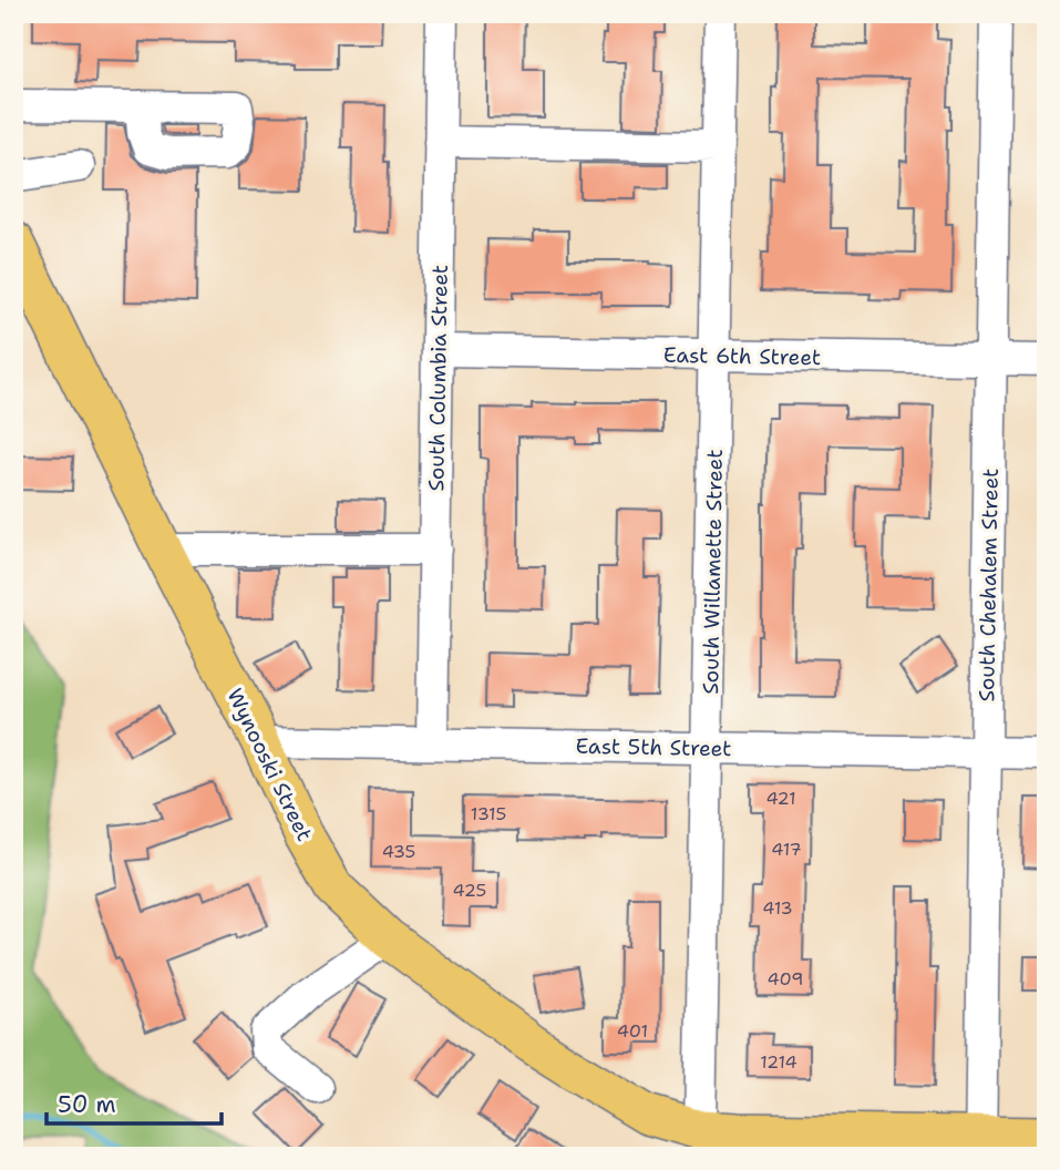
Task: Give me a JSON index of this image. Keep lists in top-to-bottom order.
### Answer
{
  "streets": {
    "main road": ["Wynooski Street"],
    "street": [
      "East 6th Street",
      "South Columbia Street",
      "South Willamette Street",
      "South Chehalem Street",
      "East 5th Street"
    ]
  },
  "crossings": [
    ["East 6th Street", "South Columbia Street"],
    ["East 6th Street", "South Willamette Street"],
    ["East 6th Street", "South Chehalem Street"],
    ["South Columbia Street", "East 5th Street"],
    ["South Willamette Street", "East 5th Street"],
    ["South Willamette Street", "Wynooski Street"],
    ["South Chehalem Street", "East 5th Street"],
    ["South Chehalem Street", "Wynooski Street"],
    ["East 5th Street", "Wynooski Street"]
  ],
  "house_numbers": [
    "421",
    "1315",
    "417",
    "435",
    "425",
    "413",
    "409",
    "401",
    "1214"
  ],
  "scale_bar": "50 m"
}
